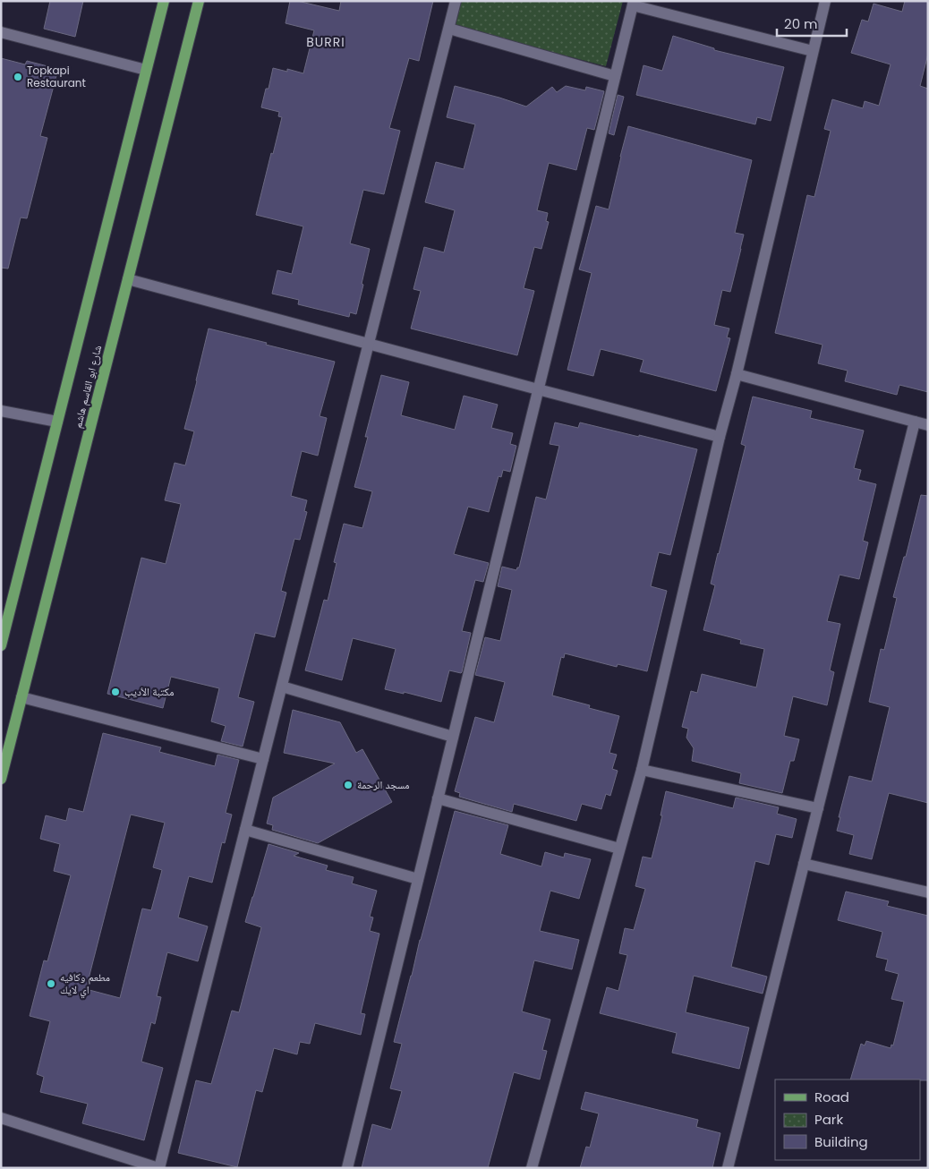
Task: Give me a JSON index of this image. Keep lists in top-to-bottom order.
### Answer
{
  "streets": {
    "main road": ["شارع ابو القاسم هاشم"]
  },
  "districts": ["BURRI"],
  "places": [
    "Topkapi Restaurant",
    "مكتبة الأديب",
    "مسجد الرحمة",
    "مطعم وكافيه اي لايك"
  ],
  "legend": ["Road", "Park", "Building"],
  "scale_bar": "20 m"
}
